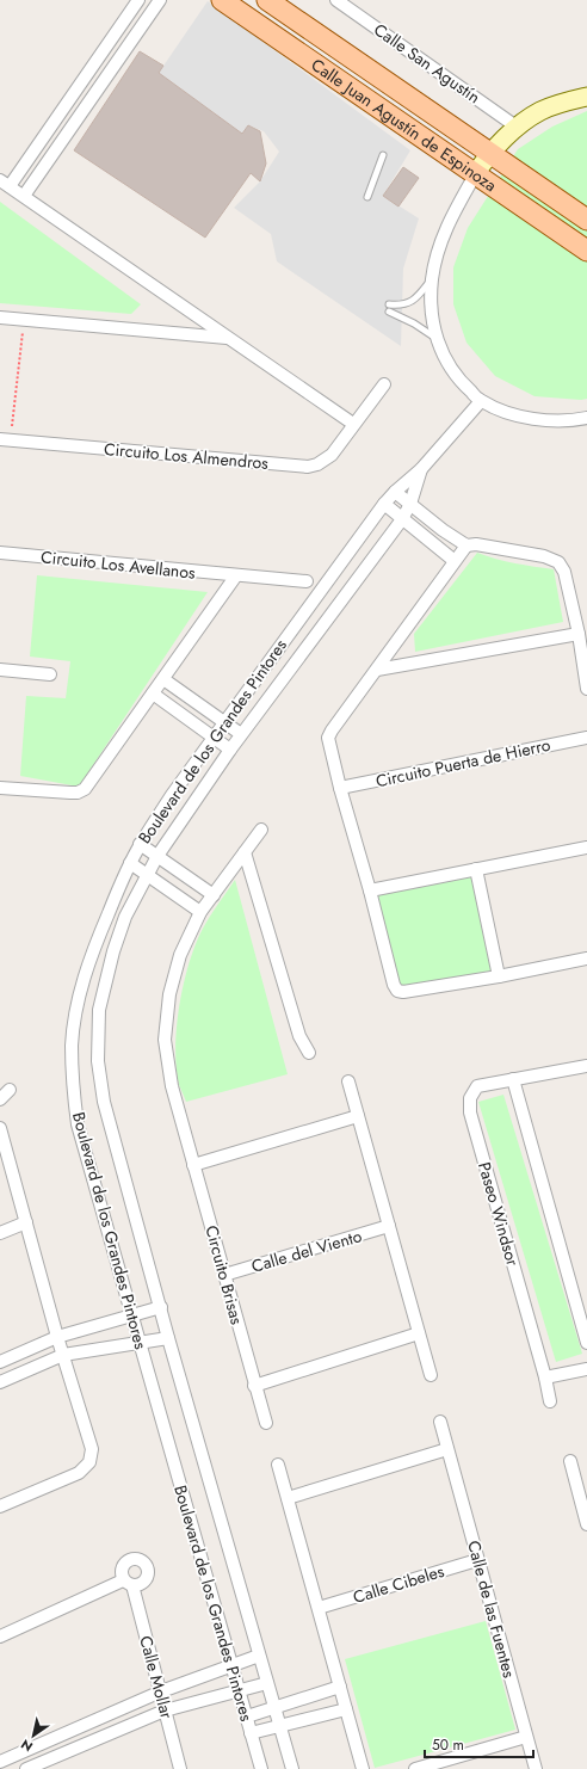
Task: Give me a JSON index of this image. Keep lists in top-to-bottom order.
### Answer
{
  "streets": {
    "main road": ["Calle Juan Agustín de Espinoza"],
    "street": [
      "Calle San Agustín",
      "Circuito Los Almendros",
      "Circuito Los Avellanos",
      "Boulevard de los Grandes Pintores",
      "Circuito Puerta de Hierro",
      "Paseo Windsor",
      "Calle del Viento",
      "Circuito Brisas",
      "Calle Cibeles",
      "Calle de las Fuentes",
      "Calle Mollar"
    ]
  },
  "crossings": [
    ["Calle del Viento", "Circuito Brisas"],
    ["Calle Cibeles", "Calle de las Fuentes"]
  ],
  "scale_bar": "50 m",
  "north": "bottom left"
}
